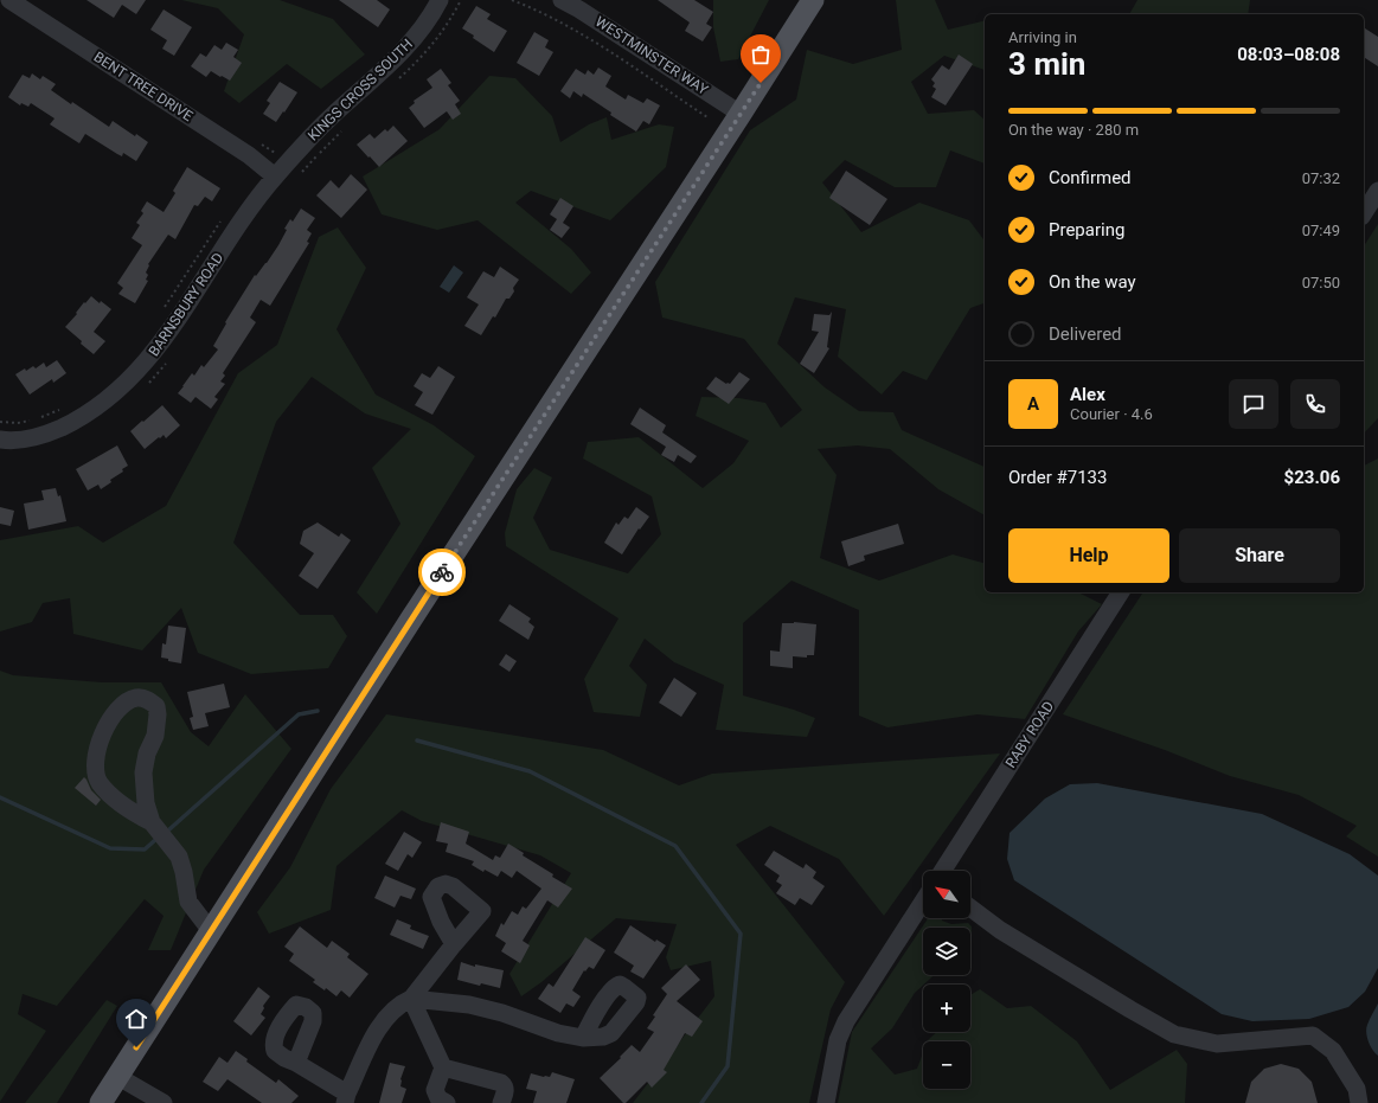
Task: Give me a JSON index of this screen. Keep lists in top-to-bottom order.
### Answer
{
  "streets": {
    "street": [
      "WESTMINSTER WAY",
      "BENT TREE DRIVE",
      "KINGS CROSS SOUTH",
      "BARNSBURY ROAD",
      "RABY ROAD"
    ]
  },
  "crossings": [
    ["BENT TREE DRIVE", "KINGS CROSS SOUTH"],
    ["BENT TREE DRIVE", "BARNSBURY ROAD"],
    ["KINGS CROSS SOUTH", "BARNSBURY ROAD"]
  ],
  "north": "top left",
  "page": {
    "heading": ["3 min", "Arriving in", "08:03–08:08"],
    "panel": [
      "Alex",
      "Courier · 4.6",
      "Order #7133",
      "$23.06"
    ],
    "bar": "On the way · 280 m",
    "list": [
      ["Confirmed", "07:32"],
      ["Preparing", "07:49"],
      ["On the way", "07:50"],
      "Delivered"
    ],
    "round": "A",
    "buttons": ["Help", "Share"],
    "map_buttons": ["+", "−"]
  }
}
